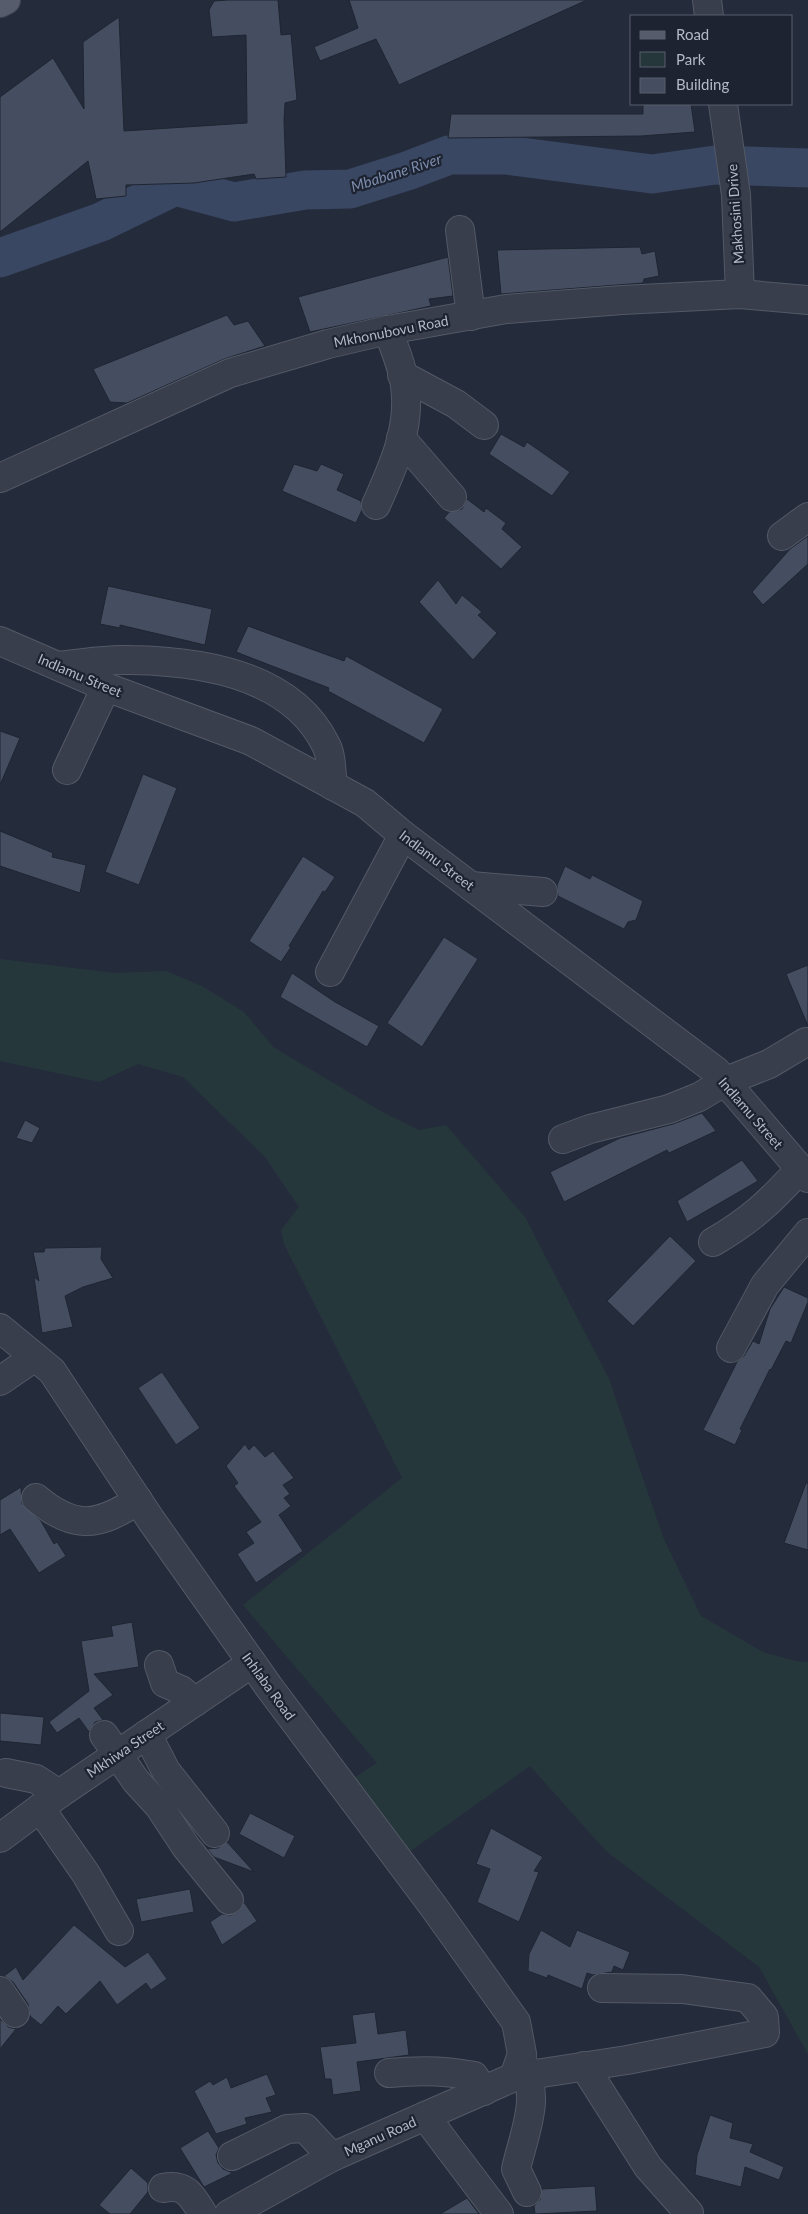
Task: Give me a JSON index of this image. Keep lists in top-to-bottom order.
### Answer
{
  "streets": {
    "street": [
      "Makhosini Drive",
      "Mkhonubovu Road",
      "Indlamu Street",
      "Inhlaba Road",
      "Mkhiwa Street",
      "Mganu Road"
    ]
  },
  "crossings": [
    ["Makhosini Drive", "Mkhonubovu Road"],
    ["Inhlaba Road", "Mkhiwa Street"],
    ["Inhlaba Road", "Mganu Road"]
  ],
  "water": ["Mbabane River"],
  "legend": ["Road", "Park", "Building"]
}
